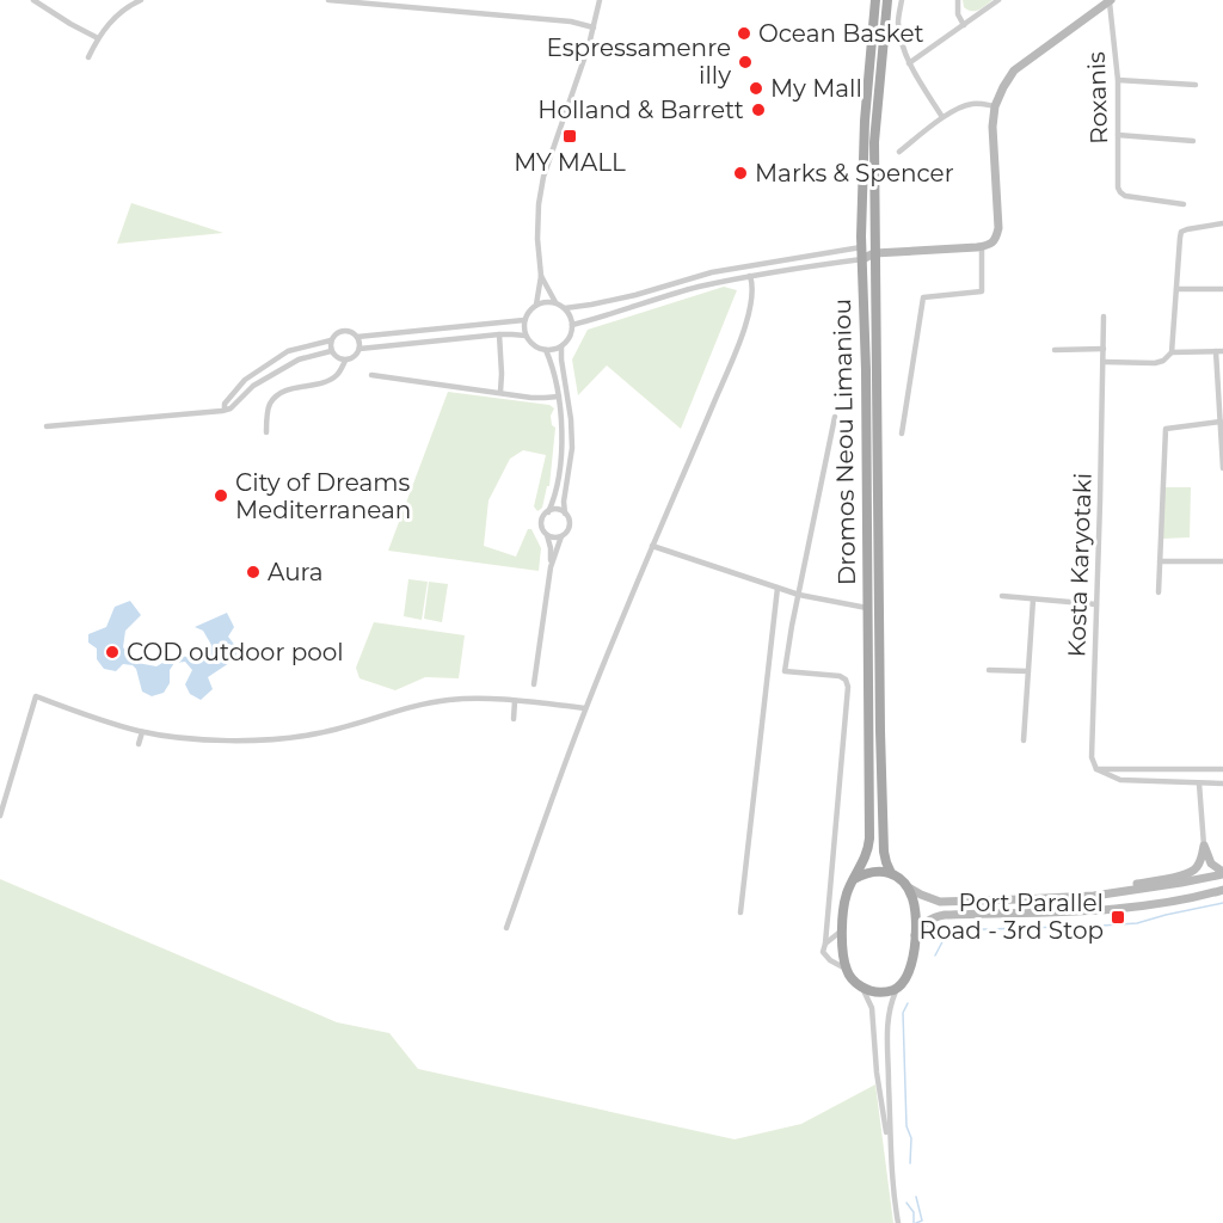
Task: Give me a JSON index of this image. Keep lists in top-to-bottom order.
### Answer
{
  "streets": {
    "main road": ["Dromos Neou Limaniou"],
    "street": ["Roxanis", "Kosta Karyotaki"]
  },
  "places": {
    "other": [
      "Ocean Basket",
      "Espressamenre illy",
      "My Mall",
      "Holland & Barrett",
      "Marks & Spencer",
      "City of Dreams Mediterranean",
      "Aura",
      "COD outdoor pool"
    ],
    "transit": ["MY MALL", "Port Parallel Road - 3rd Stop"]
  }
}
